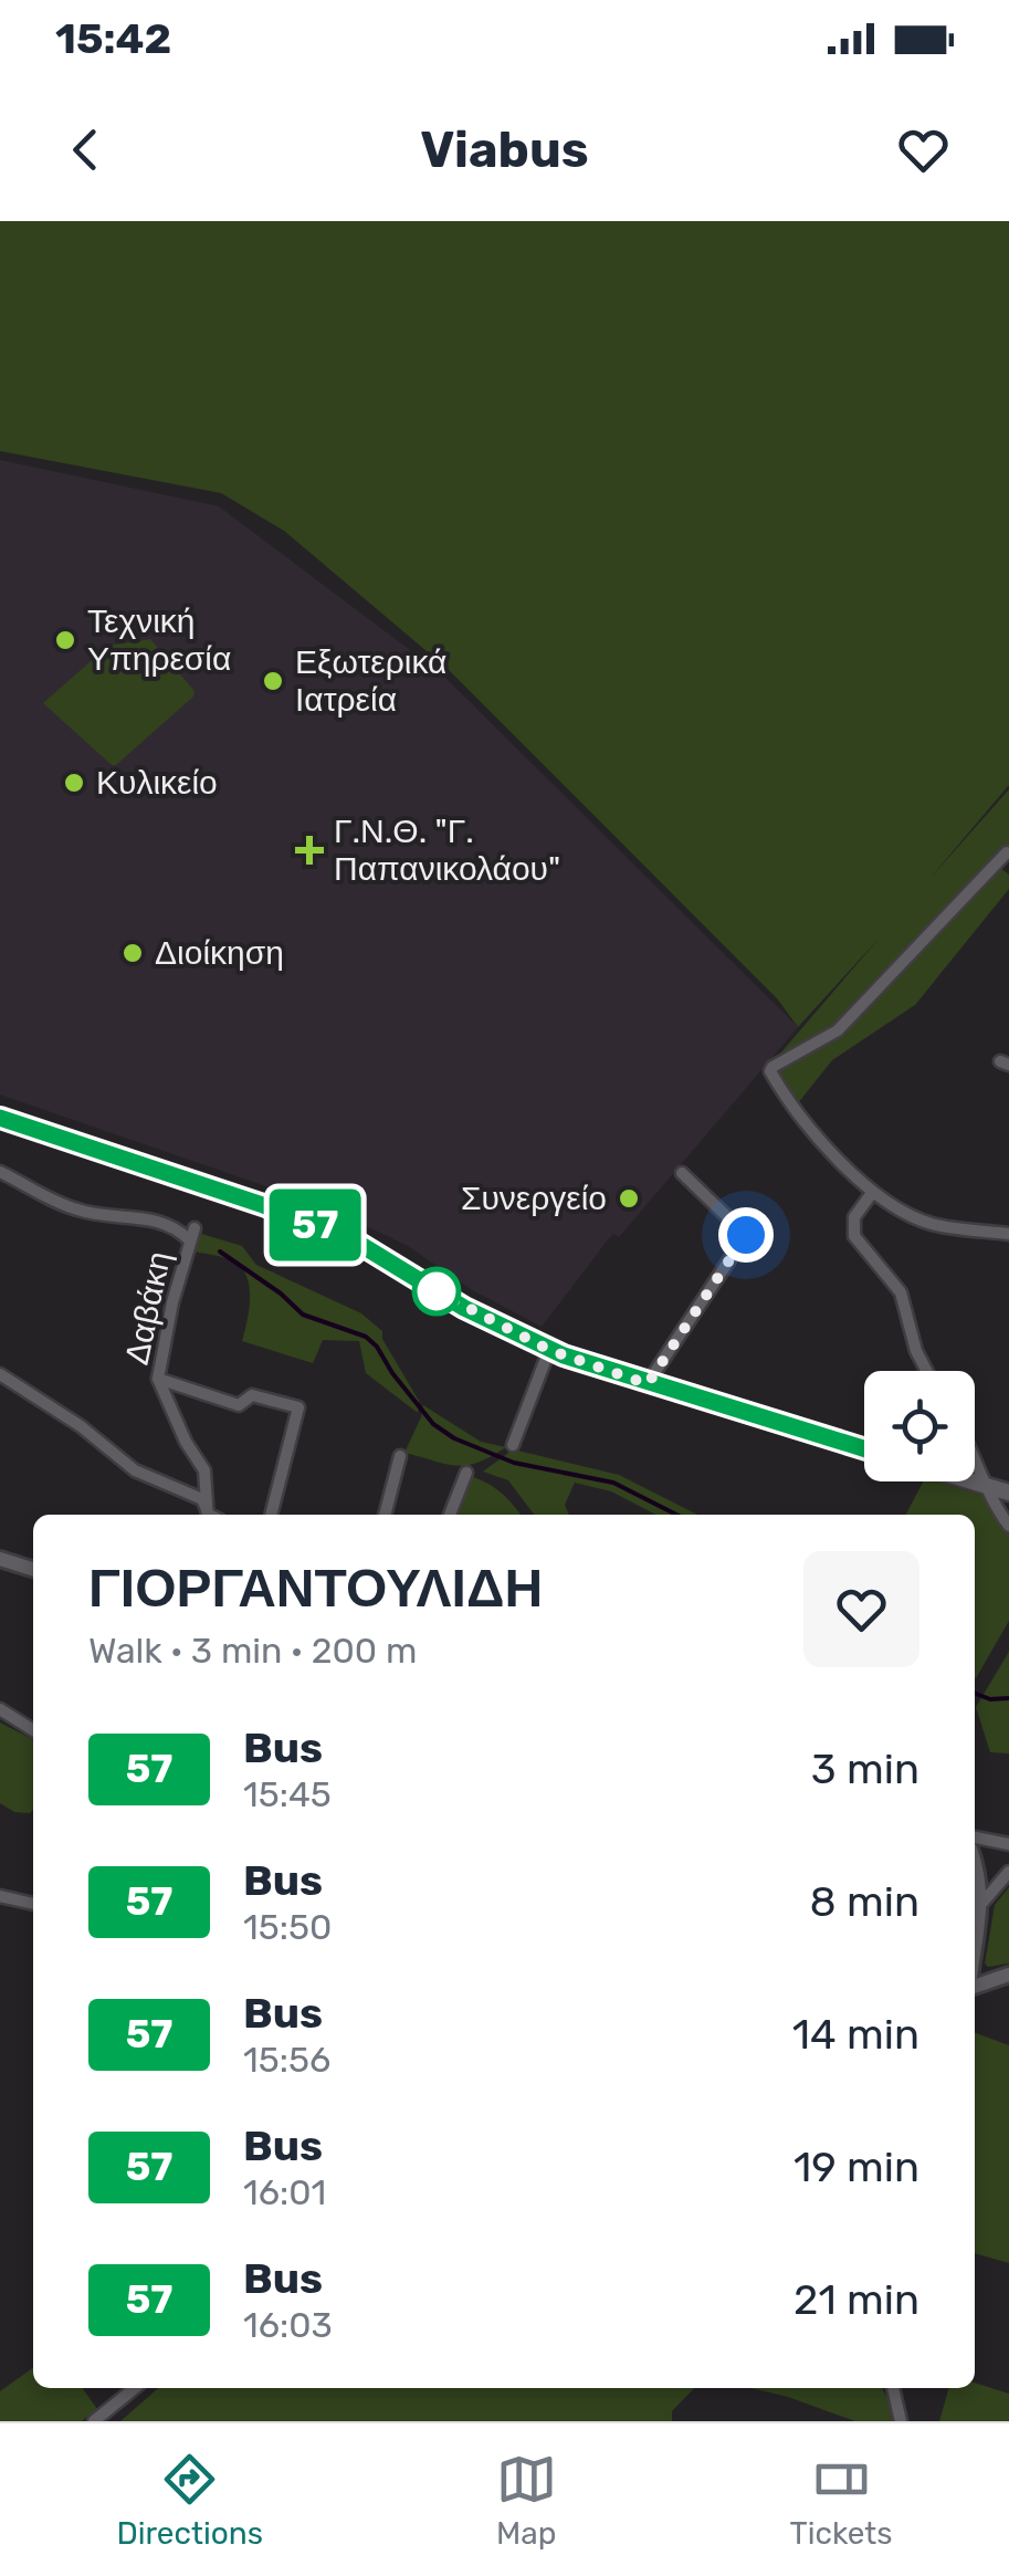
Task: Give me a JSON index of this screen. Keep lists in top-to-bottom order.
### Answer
{
  "streets": {
    "street": ["Δαβάκη"]
  },
  "places": {
    "other": [
      "Τεχνική Υπηρεσία",
      "Εξωτερικά Ιατρεία",
      "Κυλικείο",
      "Διοίκηση",
      "Συνεργείο"
    ],
    "health": ["Γ.Ν.Θ. \"Γ. Παπανικολάου\""]
  },
  "lines": ["bus line 57"],
  "page": {
    "status": "15:42",
    "header": "Viabus",
    "on_map": "57",
    "heading": ["ΓΙΟΡΓΑΝΤΟΥΛΙΔΗ", "Walk · 3 min · 200 m"],
    "list": [
      {
        "mark": "57",
        "name": "Bus",
        "note": "15:45",
        "value": "3 min"
      },
      {
        "mark": "57",
        "name": "Bus",
        "note": "15:50",
        "value": "8 min"
      },
      {
        "mark": "57",
        "name": "Bus",
        "note": "15:56",
        "value": "14 min"
      },
      {
        "mark": "57",
        "name": "Bus",
        "note": "16:01",
        "value": "19 min"
      },
      {
        "mark": "57",
        "name": "Bus",
        "note": "16:03",
        "value": "21 min"
      }
    ],
    "tabs": ["Directions", "Map", "Tickets"]
  }
}
